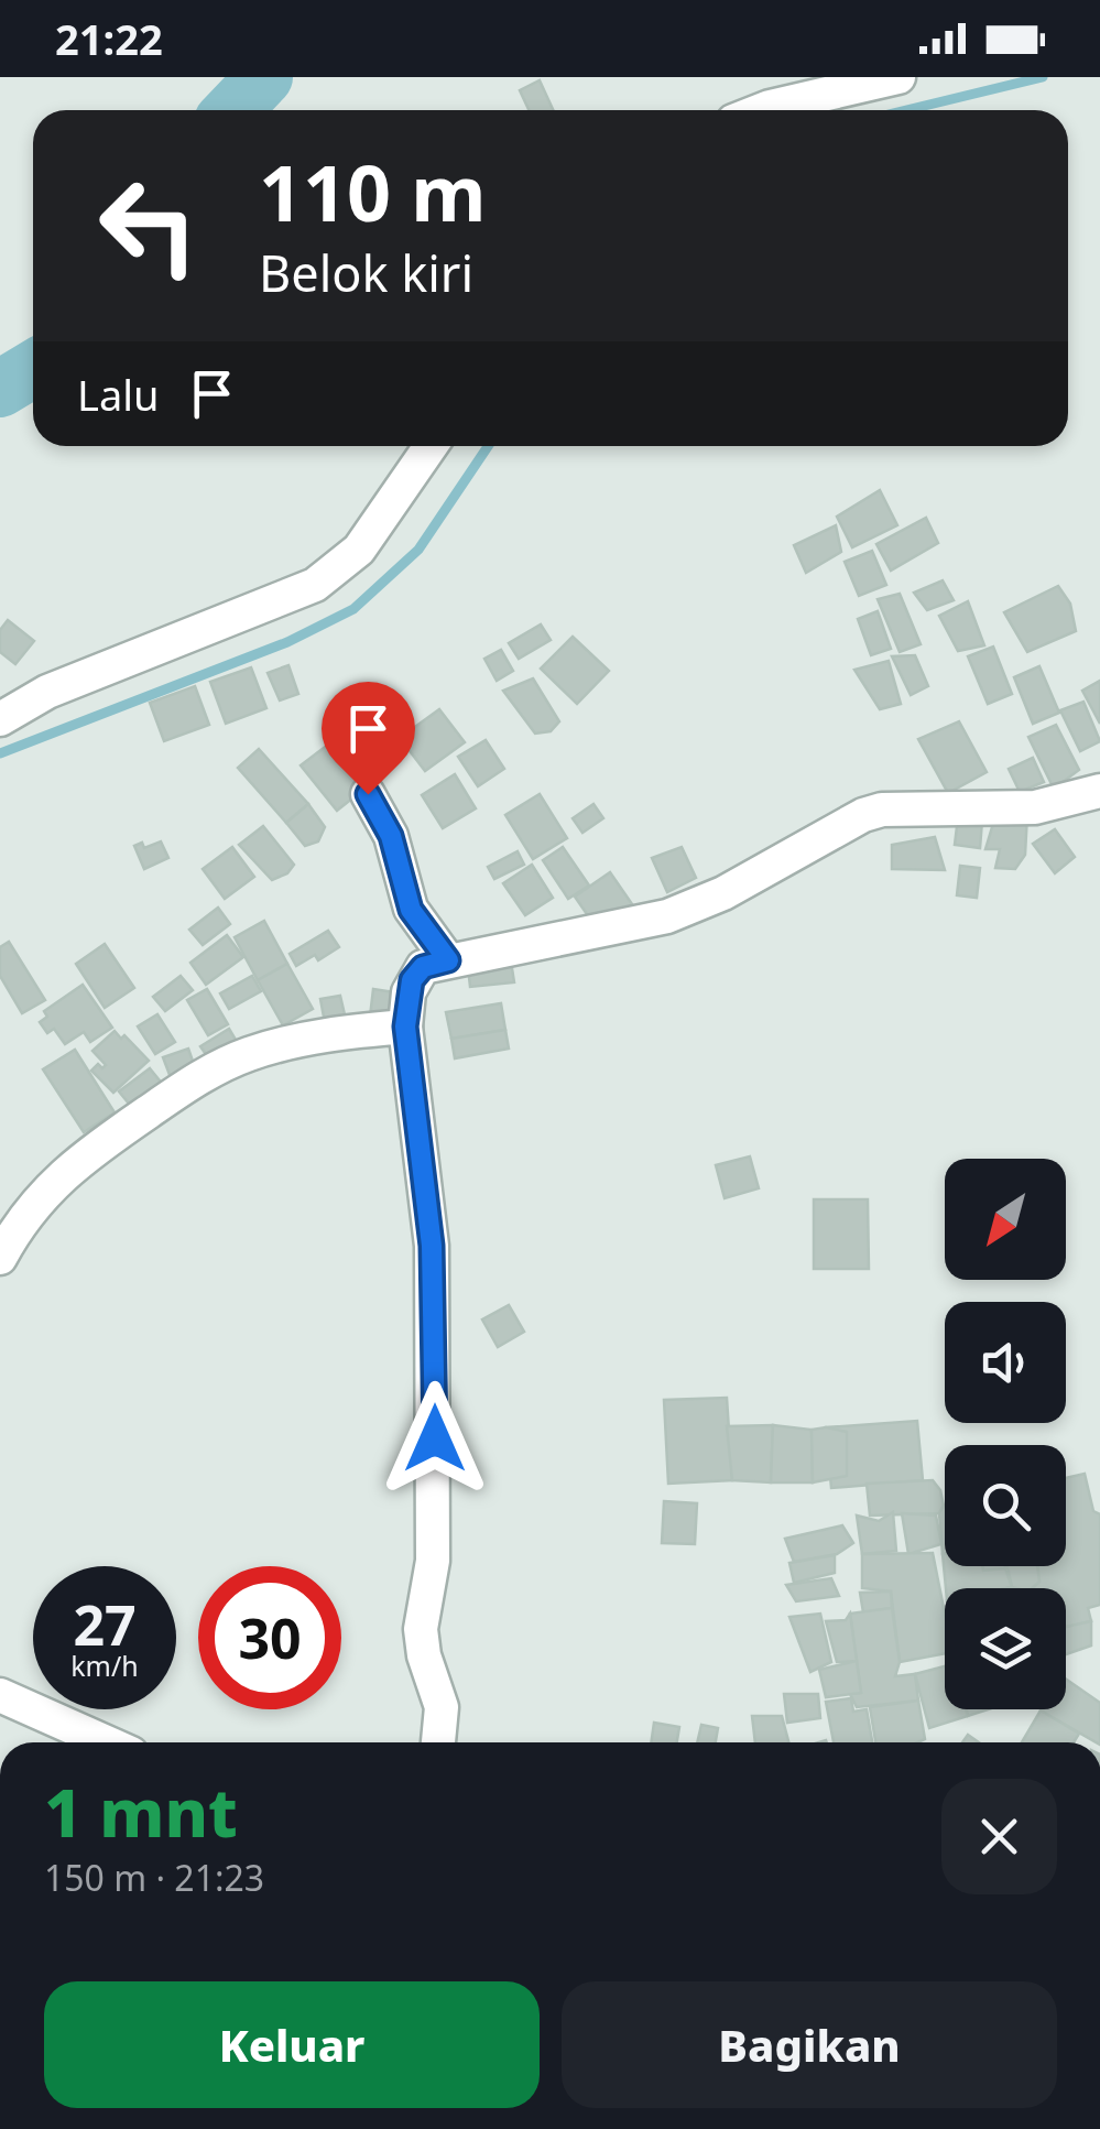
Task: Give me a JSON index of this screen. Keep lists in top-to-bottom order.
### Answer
{
  "north": "bottom left",
  "page": {
    "status": "21:22",
    "turn": ["110 m", "Belok kiri"],
    "then": "Lalu",
    "speed": "27 km/h",
    "limit": "30",
    "heading": ["1 mnt", "150 m · 21:23"],
    "buttons": ["Keluar", "Bagikan"]
  }
}
